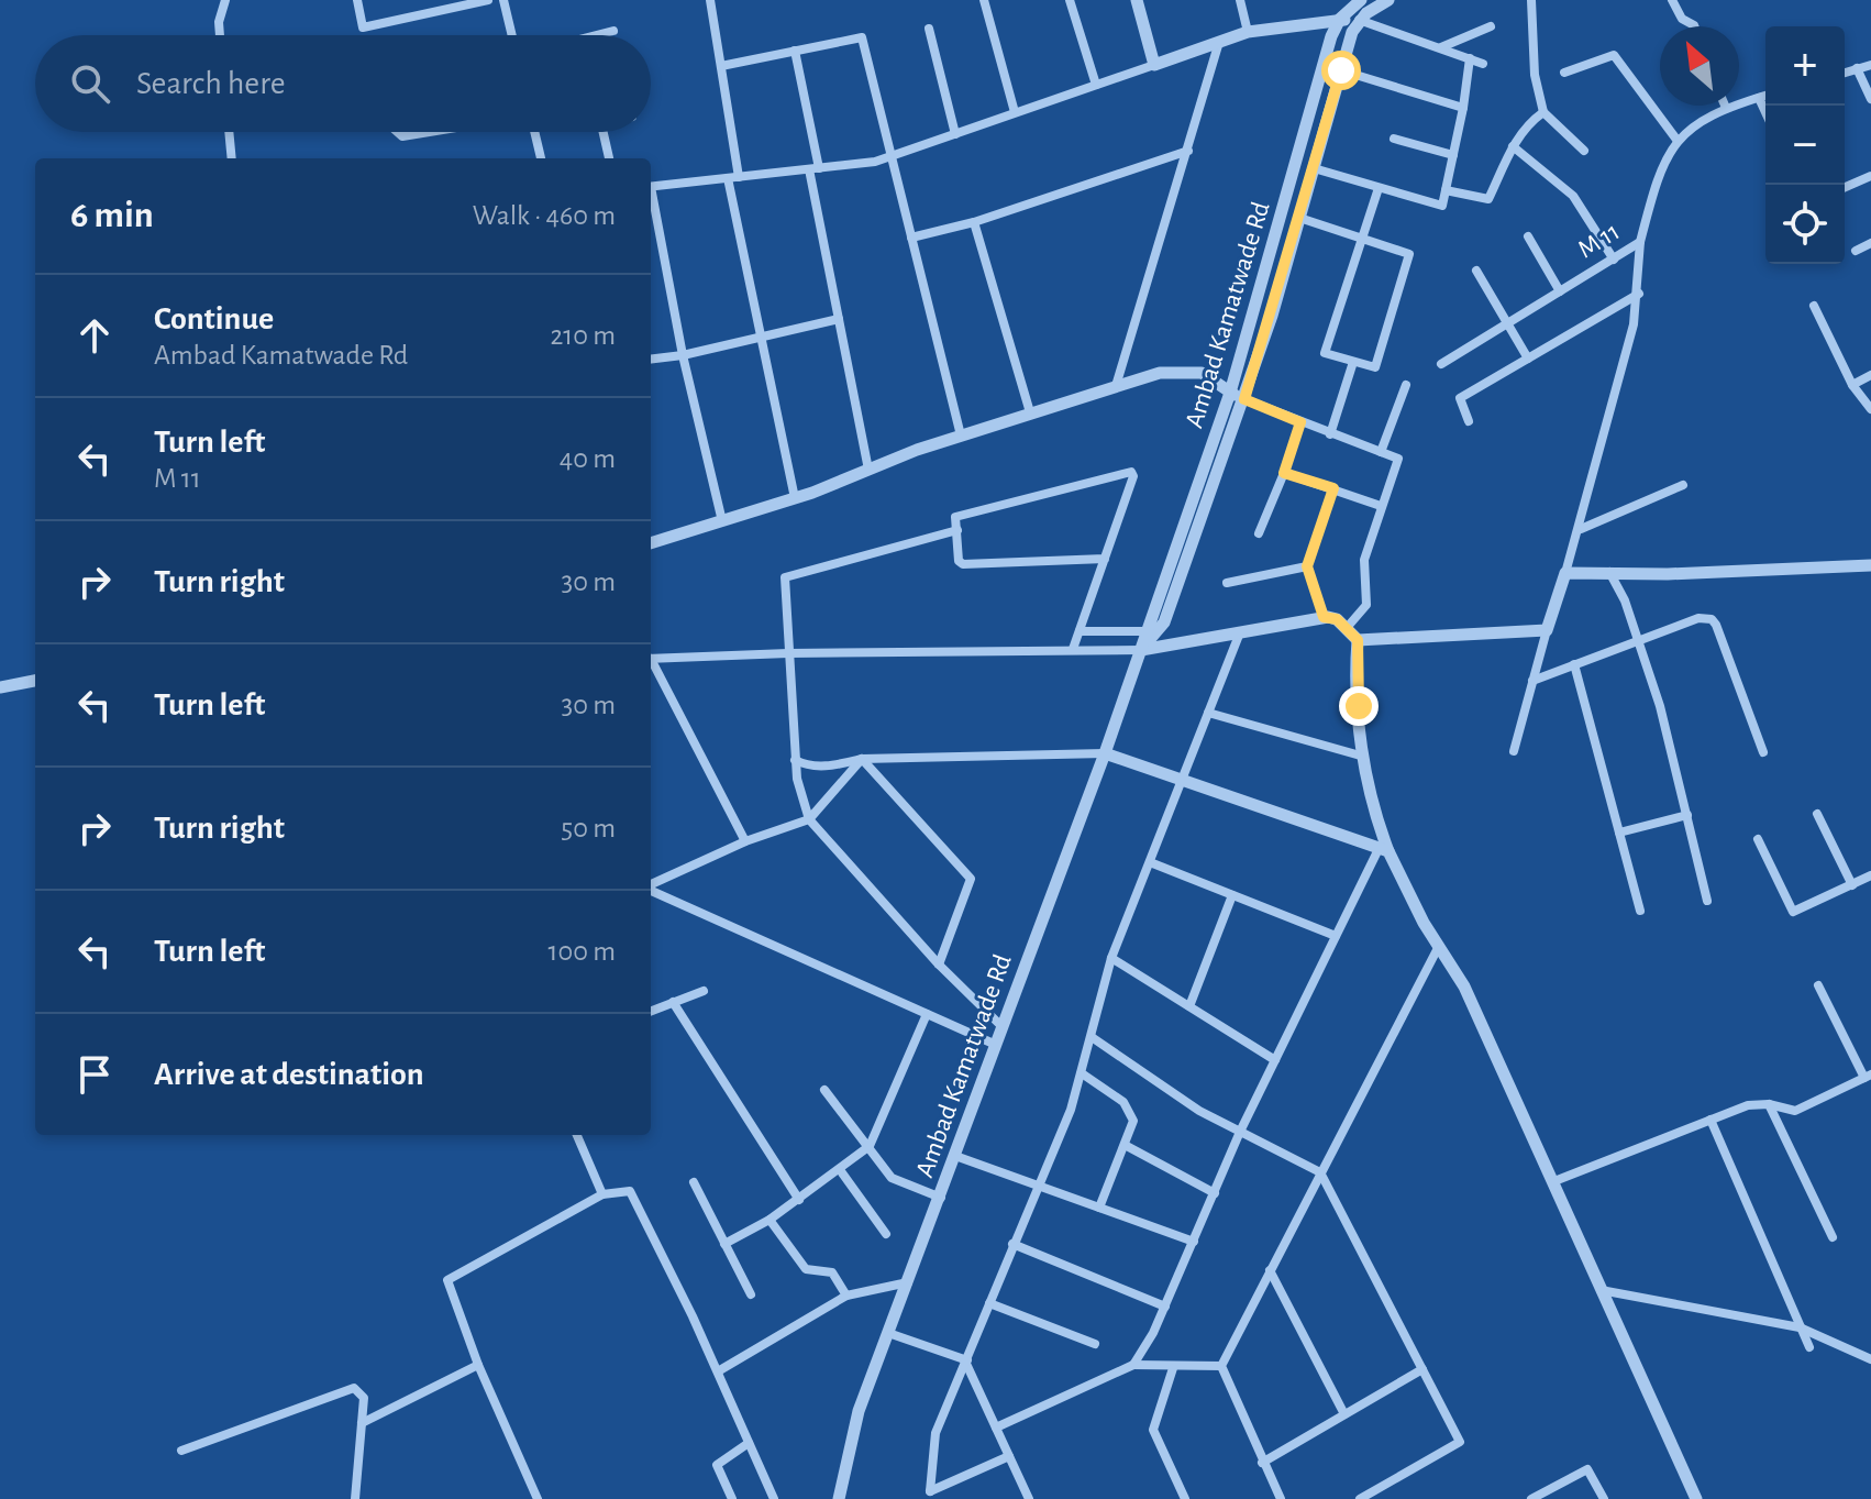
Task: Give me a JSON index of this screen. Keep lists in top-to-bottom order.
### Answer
{
  "streets": {
    "street": ["M 11", "Ambad Kamatwade Rd"]
  },
  "north": "top left",
  "page": {
    "map_buttons": ["+", "−"],
    "search": "Search here",
    "heading": ["6 min", "Walk · 460 m"],
    "list": [
      ["Continue", "Ambad Kamatwade Rd", "210 m"],
      ["Turn left", "M 11", "40 m"],
      ["Turn right", "30 m"],
      ["Turn left", "30 m"],
      ["Turn right", "50 m"],
      ["Turn left", "100 m"],
      "Arrive at destination"
    ]
  }
}
